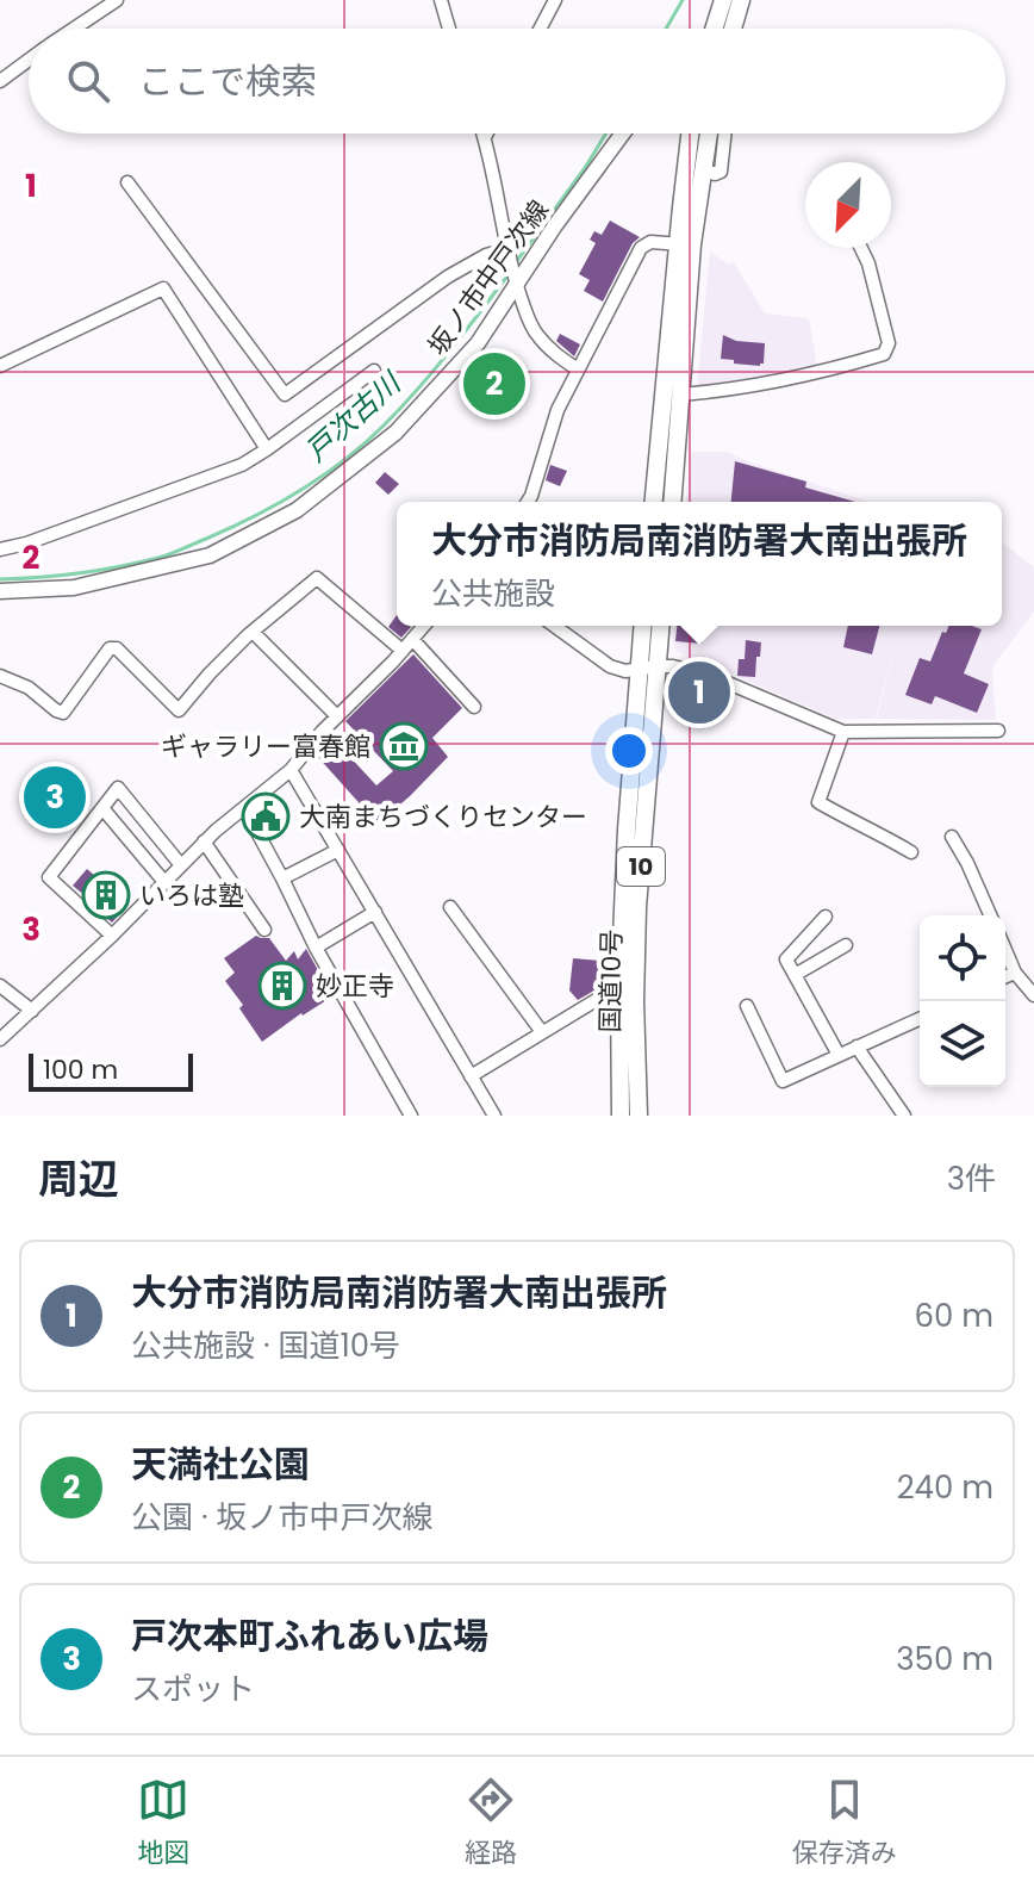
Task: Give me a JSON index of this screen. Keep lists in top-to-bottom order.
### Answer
{
  "streets": {
    "highway": ["10", "国道10号"],
    "main road": ["坂ノ市中戸次線"]
  },
  "water": ["戸次古川"],
  "places": {
    "museum": ["ギャラリー富春館"],
    "public building": ["大南まちづくりセンター"],
    "building": ["いろは塾", "妙正寺"]
  },
  "scale_bar": "100 m",
  "north": "bottom left",
  "page": {
    "search": "ここで検索",
    "pins": ["2", "1", "3"],
    "popup": ["大分市消防局南消防署大南出張所", "公共施設"],
    "scale": "100 m",
    "heading": ["周辺", "3件"],
    "list": [
      {
        "mark": "1",
        "name": "大分市消防局南消防署大南出張所",
        "note": "公共施設 · 国道10号",
        "value": "60 m"
      },
      {
        "mark": "2",
        "name": "天満社公園",
        "note": "公園 · 坂ノ市中戸次線",
        "value": "240 m"
      },
      {
        "mark": "3",
        "name": "戸次本町ふれあい広場",
        "note": "スポット",
        "value": "350 m"
      }
    ],
    "nav": ["地図", "経路", "保存済み"]
  },
  "grid": {
    "rows": ["1", "2", "3"]
  }
}
